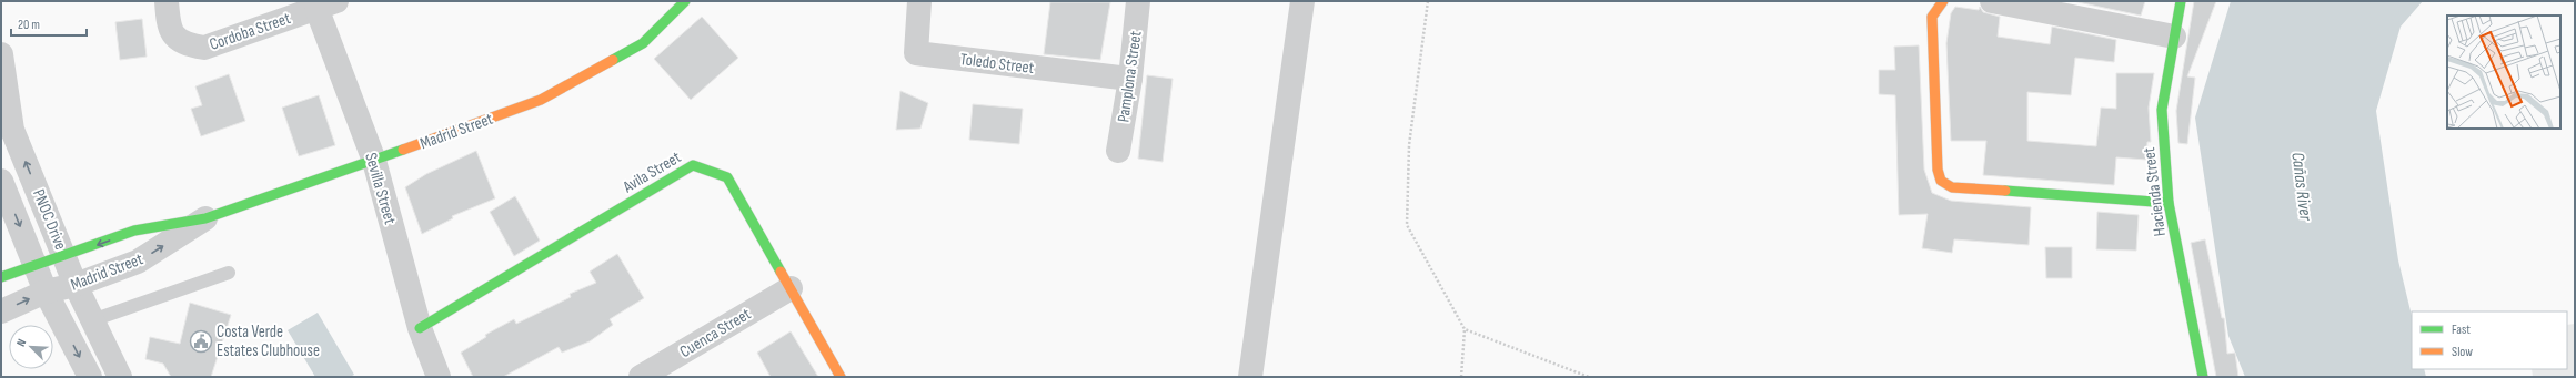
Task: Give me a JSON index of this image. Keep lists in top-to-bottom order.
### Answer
{
  "streets": {
    "street": [
      "Cordoba Street",
      "Toledo Street",
      "Pamplona Street",
      "Madrid Street",
      "Avila Street",
      "Sevilla Street",
      "Hacienda Street",
      "PNOC Drive",
      "Cuenca Street"
    ]
  },
  "crossings": [
    ["Cordoba Street", "Sevilla Street"],
    ["Toledo Street", "Pamplona Street"],
    ["Madrid Street", "Sevilla Street"],
    ["Madrid Street", "PNOC Drive"],
    ["Avila Street", "Sevilla Street"],
    ["Avila Street", "Cuenca Street"]
  ],
  "water": ["Cañas River"],
  "places": {
    "public building": ["Costa Verde Estates Clubhouse"]
  },
  "legend": ["Fast", "Slow"],
  "scale_bar": "20 m",
  "north": "top left"
}
